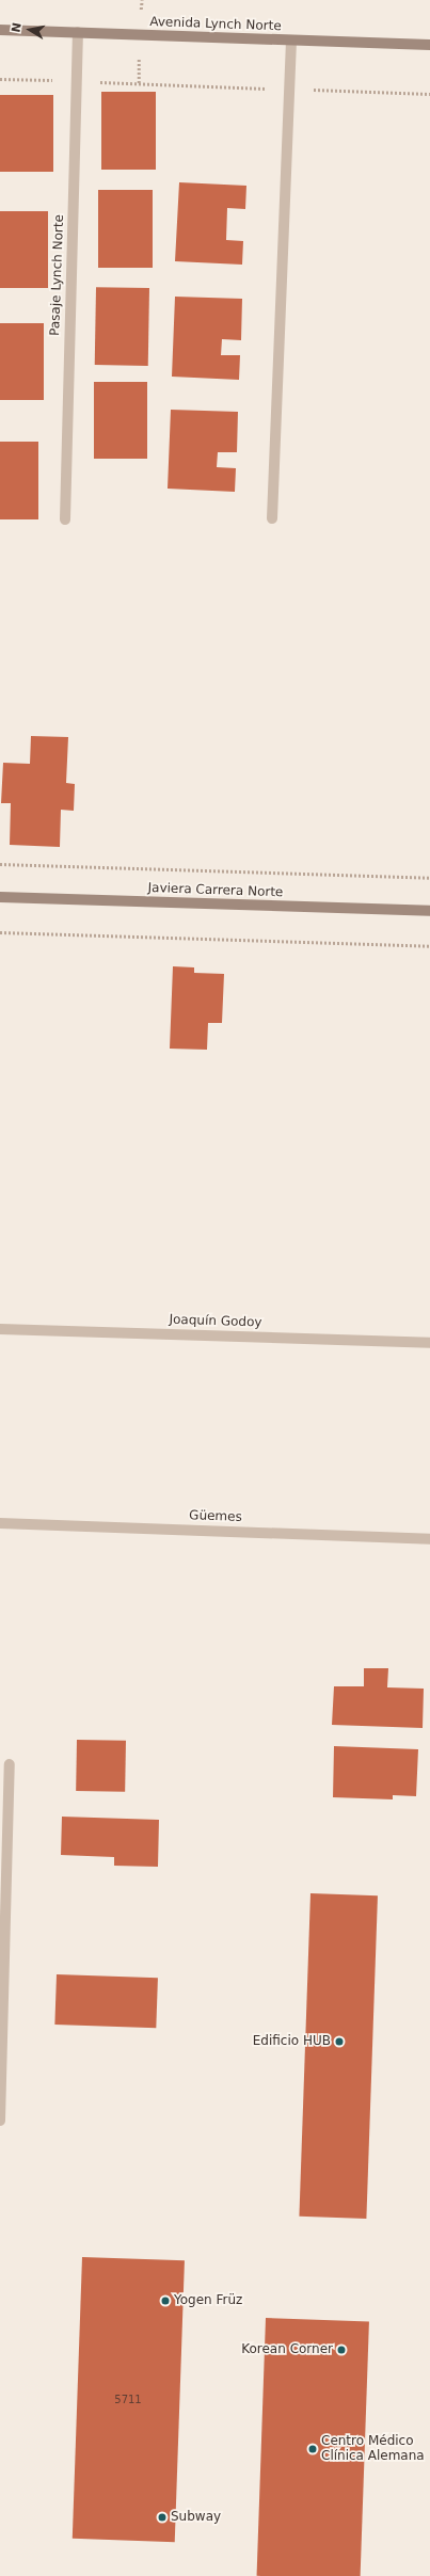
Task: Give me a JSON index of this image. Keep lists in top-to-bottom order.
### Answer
{
  "streets": {
    "street": [
      "Avenida Lynch Norte",
      "Pasaje Lynch Norte",
      "Javiera Carrera Norte",
      "Joaquín Godoy",
      "Güemes"
    ]
  },
  "crossings": [
    ["Avenida Lynch Norte", "Pasaje Lynch Norte"]
  ],
  "places": [
    "Edificio HUB",
    "Yogen Früz",
    "Korean Corner",
    "Centro Médico Clínica Alemana",
    "Subway"
  ],
  "house_numbers": ["5711"],
  "north": "left"
}
